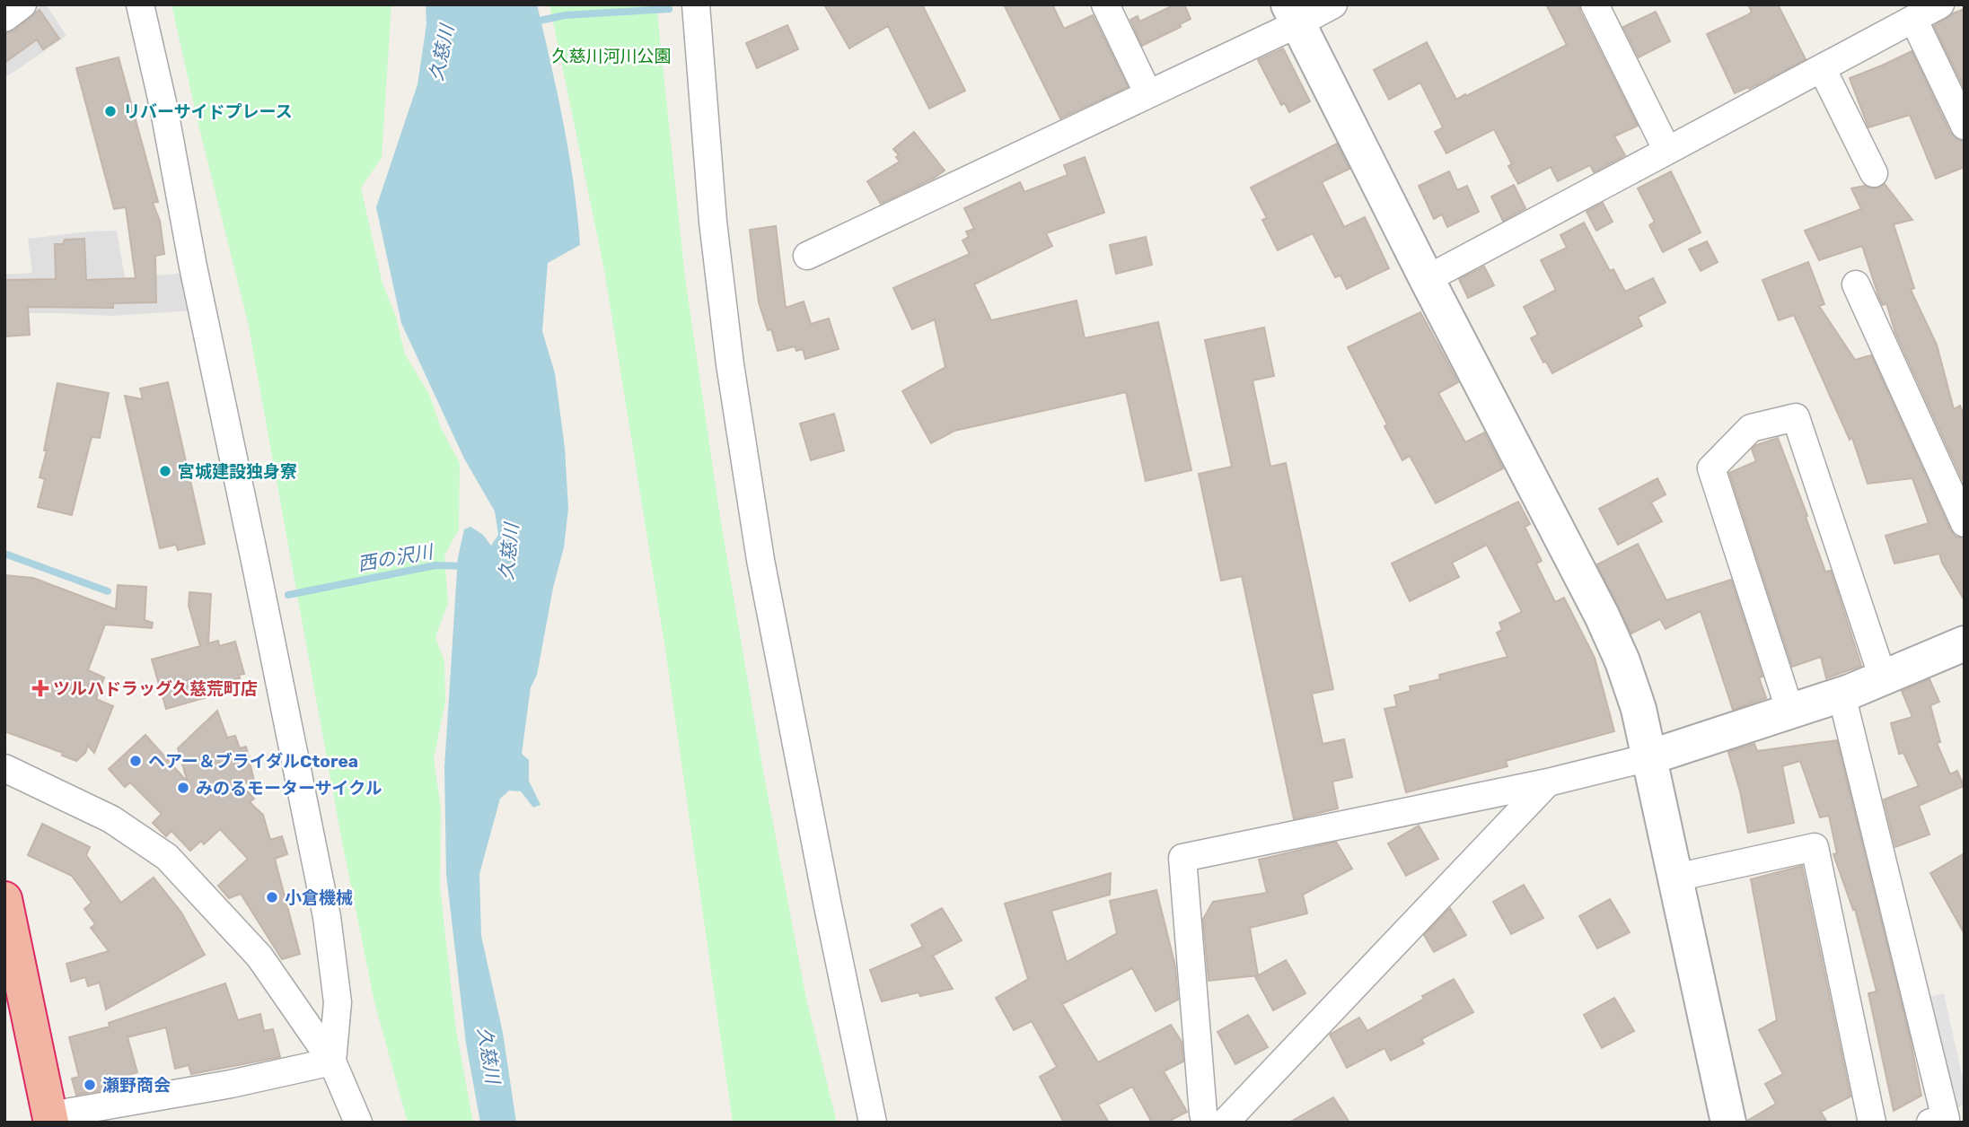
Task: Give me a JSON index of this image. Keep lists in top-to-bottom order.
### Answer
{
  "water": ["久慈川", "西の沢川"],
  "parks": ["久慈川河川公園"],
  "places": {
    "other": [
      "リバーサイドプレース",
      "宮城建設独身寮",
      "ヘアー＆ブライダルCtorea",
      "みのるモーターサイクル",
      "小倉機械",
      "瀬野商会"
    ],
    "health": ["ツルハドラッグ久慈荒町店"]
  }
}
